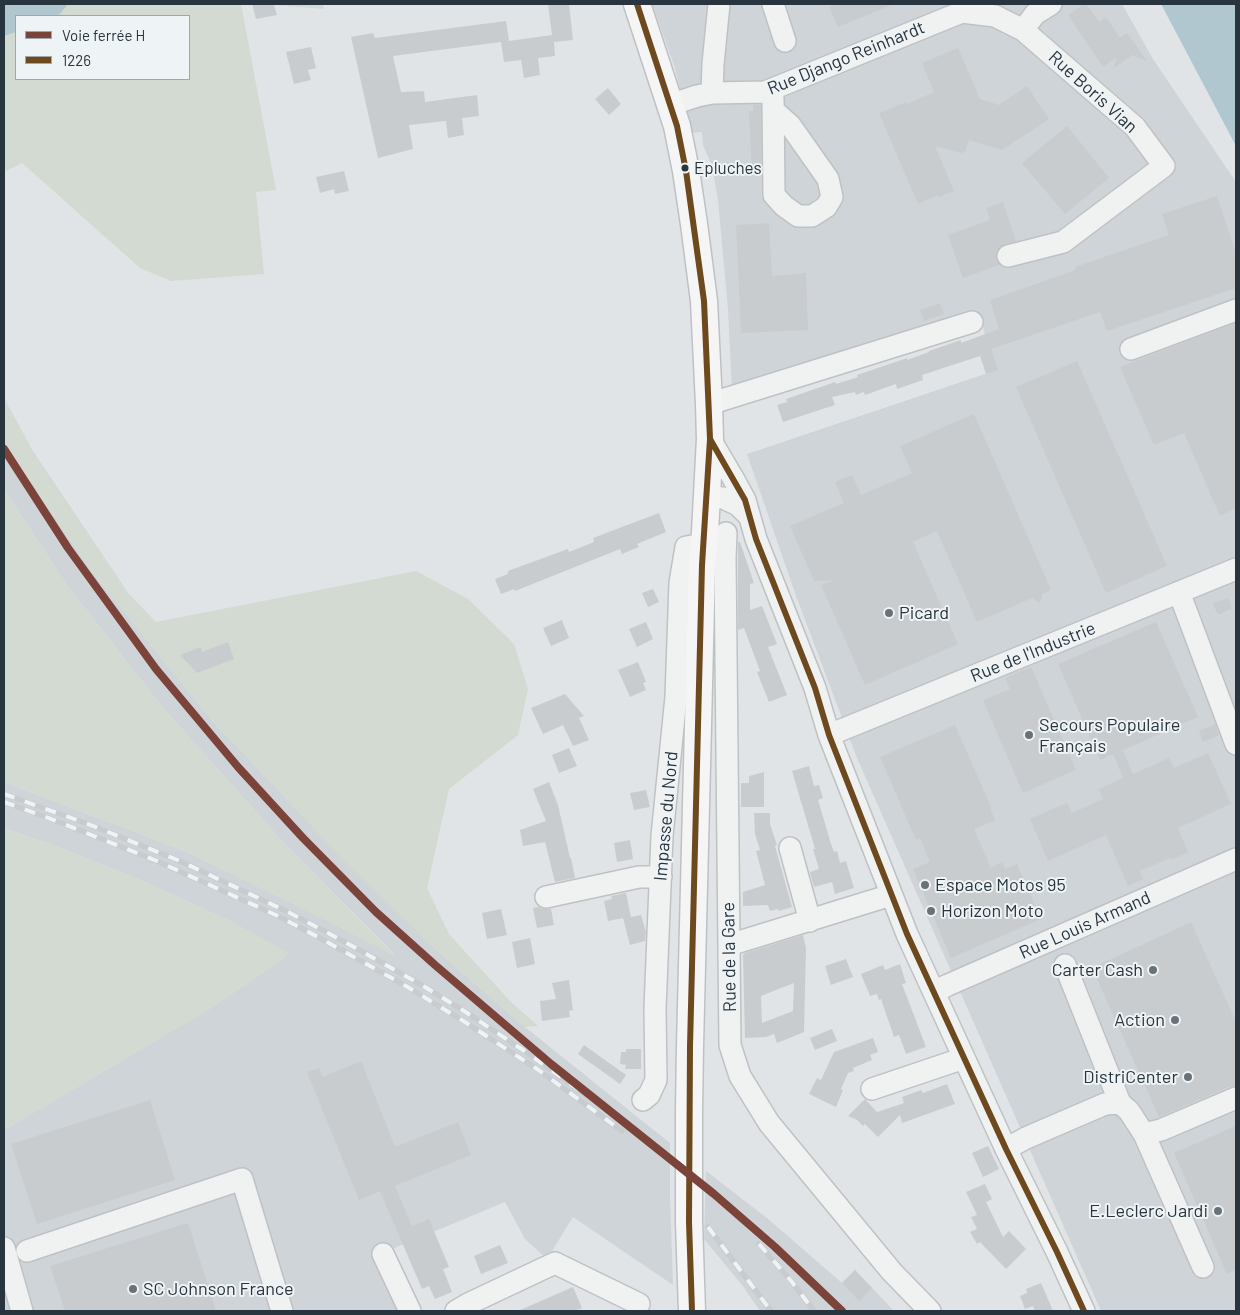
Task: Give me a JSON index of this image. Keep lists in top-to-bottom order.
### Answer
{
  "streets": {
    "street": [
      "Rue Django Reinhardt",
      "Rue Boris Vian",
      "Rue de l'Industrie",
      "Impasse du Nord",
      "Rue Louis Armand",
      "Rue de la Gare"
    ]
  },
  "crossings": [
    ["Rue Django Reinhardt", "Rue Boris Vian"],
    ["Impasse du Nord", "Rue de la Gare"]
  ],
  "places": [
    "Epluches",
    "Picard",
    "Secours Populaire Français",
    "Espace Motos 95",
    "Horizon Moto",
    "Carter Cash",
    "Action",
    "DistriCenter",
    "E.Leclerc Jardi",
    "SC Johnson France"
  ],
  "lines": ["transit line 1226", "rail line H"],
  "legend": ["Voie ferrée H", "1226"]
}
